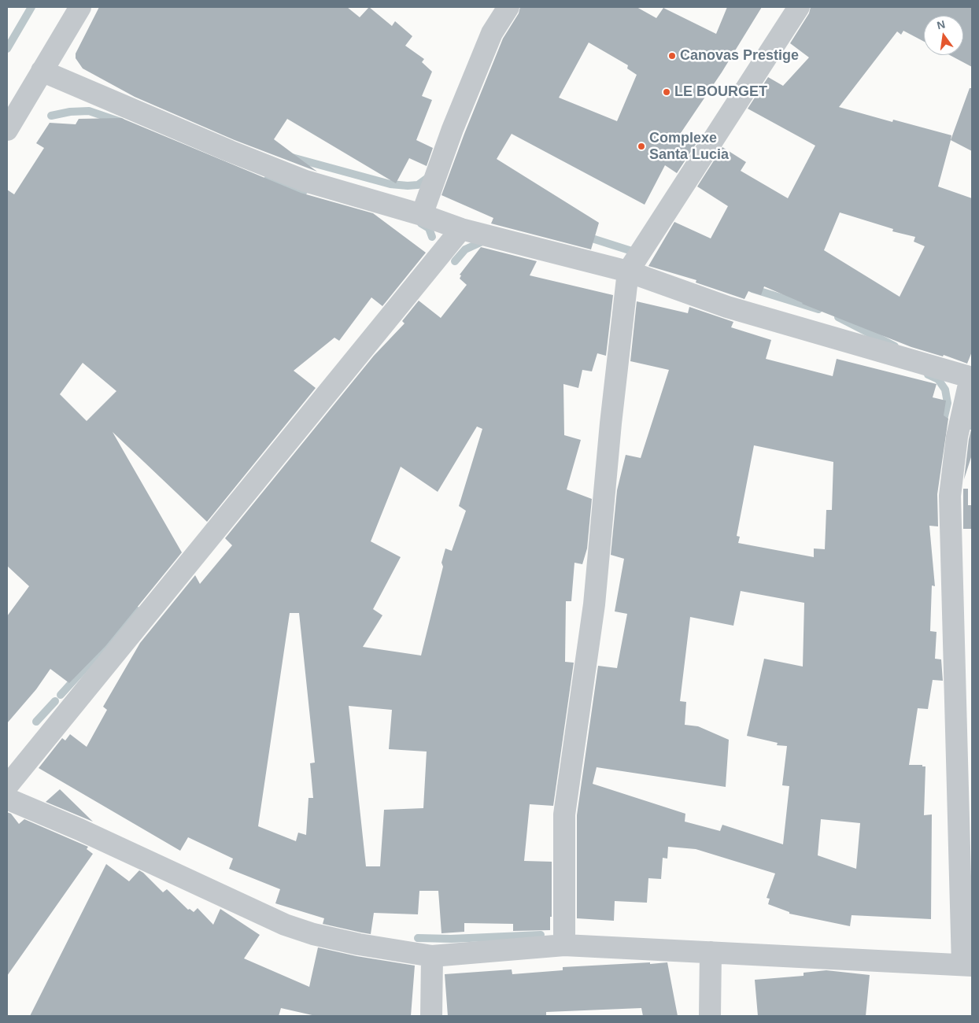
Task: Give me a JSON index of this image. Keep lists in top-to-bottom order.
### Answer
{
  "places": ["Canovas Prestige", "LE BOURGET", "Complexe Santa Lucia"],
  "north": "top"
}
